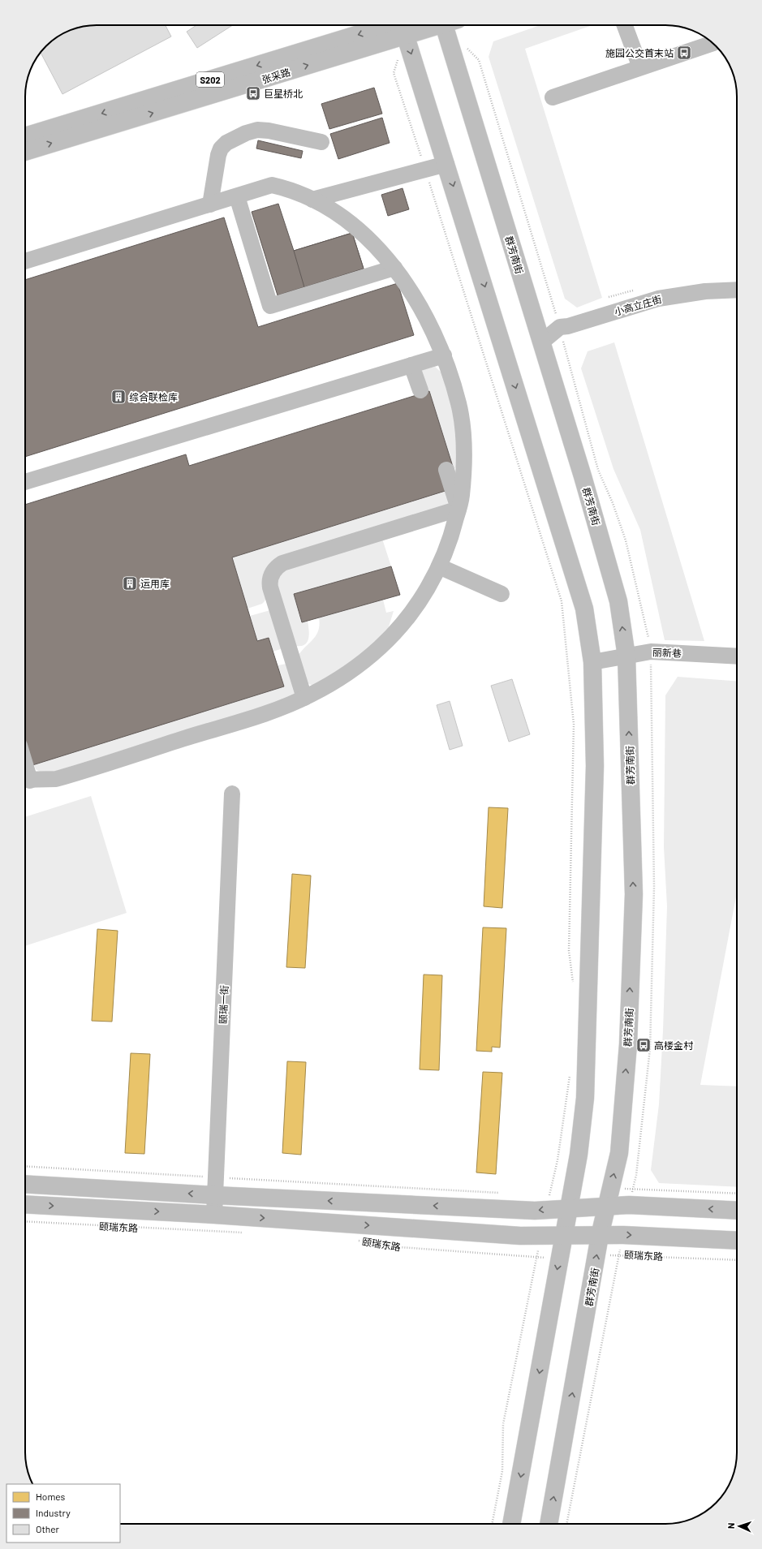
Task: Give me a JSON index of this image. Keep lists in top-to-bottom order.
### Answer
{
  "streets": {
    "main road": [
      "张采路",
      "S202",
      "群芳南街",
      "颐瑞东路"
    ],
    "street": ["小高立庄街", "丽新巷", "颐瑞一街"]
  },
  "crossings": [
    ["群芳南街", "小高立庄街"],
    ["群芳南街", "丽新巷"],
    ["群芳南街", "颐瑞东路"],
    ["颐瑞一街", "颐瑞东路"]
  ],
  "places": {
    "bus stop": ["施园公交首末站", "巨星桥北", "高楼金村"],
    "building": ["综合联检库", "运用库"]
  },
  "legend": ["Homes", "Industry", "Other"],
  "north": "left"
}
